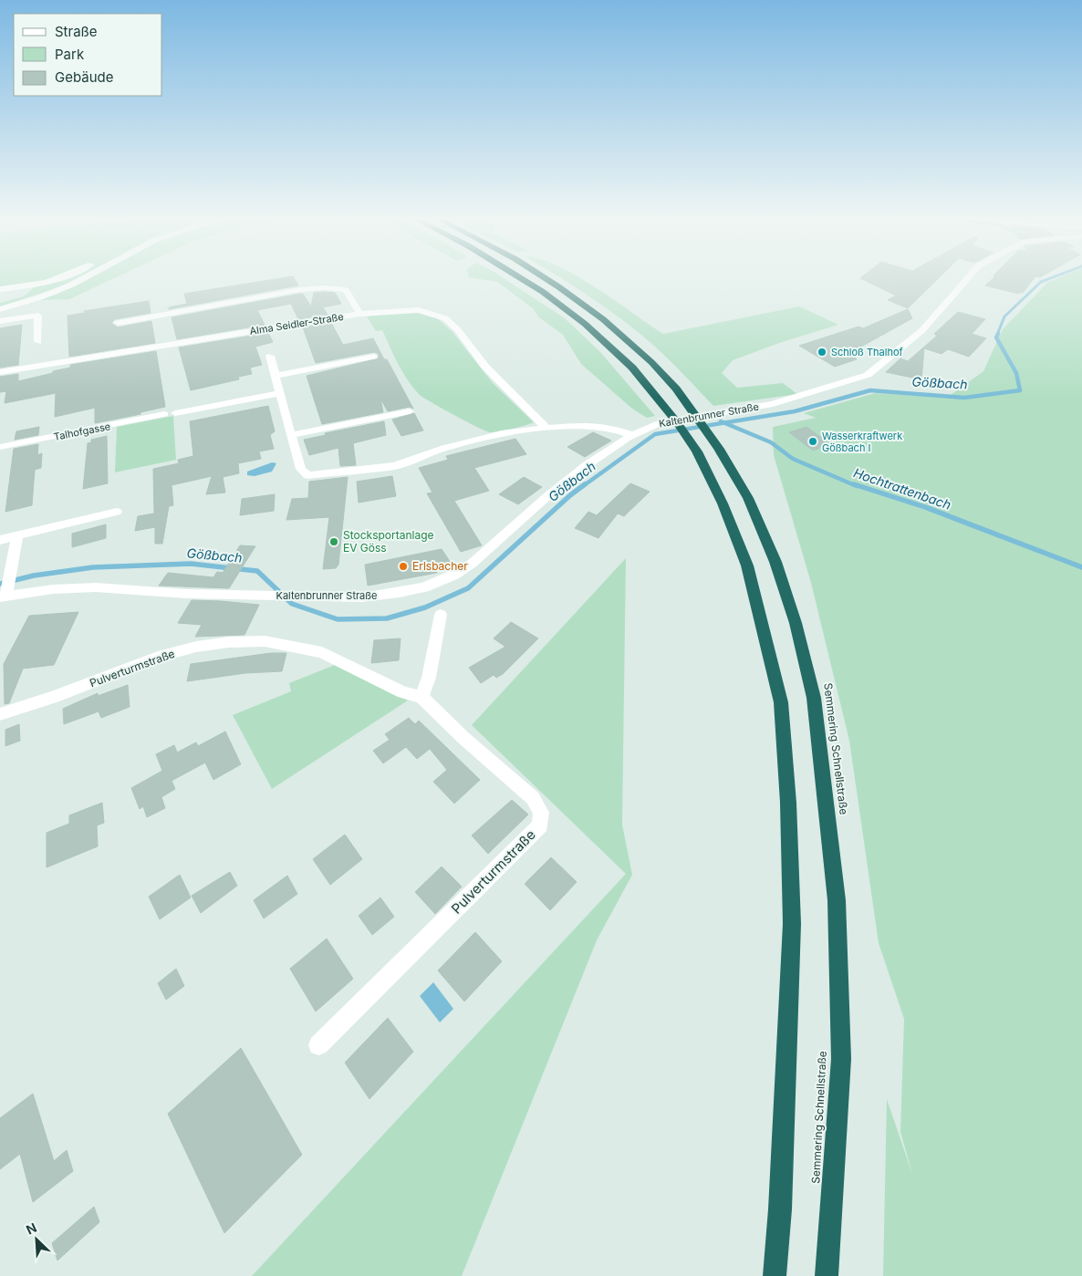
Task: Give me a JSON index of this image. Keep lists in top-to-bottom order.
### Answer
{
  "streets": {
    "highway": ["Semmering Schnellstraße"],
    "street": [
      "Alma Seidler-Straße",
      "Kaltenbrunner Straße",
      "Talhofgasse",
      "Pulverturmstraße"
    ]
  },
  "water": ["Gößbach", "Hochtrattenbach"],
  "places": [
    "Schloß Thalhof",
    "Wasserkraftwerk Gößbach I",
    "Stocksportanlage EV Göss",
    "Erlsbacher"
  ],
  "legend": ["Straße", "Park", "Gebäude"],
  "north": "top left"
}
